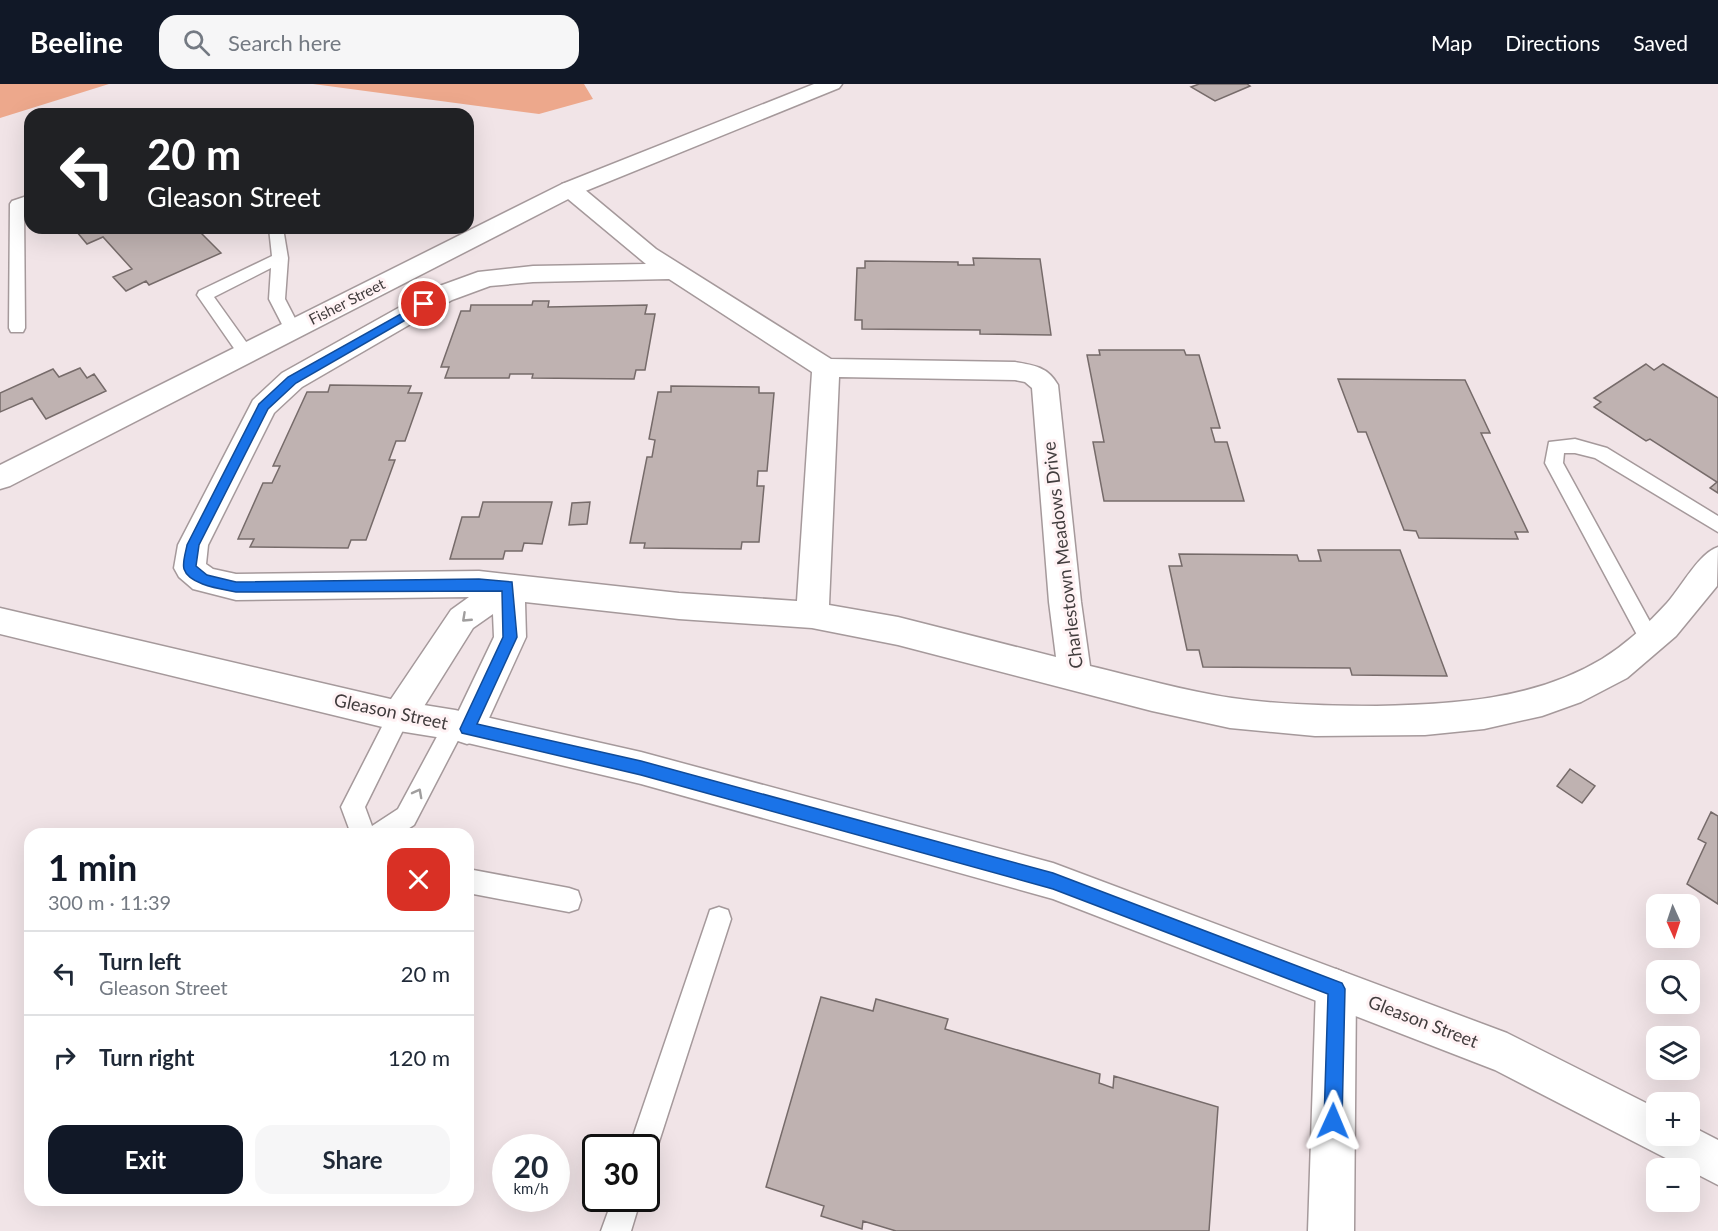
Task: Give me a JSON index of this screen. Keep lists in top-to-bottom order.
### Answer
{
  "streets": {
    "street": ["Fisher Street", "Charlestown Meadows Drive", "Gleason Street"]
  },
  "north": "bottom",
  "page": {
    "header": "Beeline",
    "search": "Search here",
    "nav": ["Map", "Directions", "Saved"],
    "turn": ["20 m", "Gleason Street"],
    "heading": ["1 min", "300 m · 11:39"],
    "map_buttons": ["+", "−"],
    "list": [
      {
        "name": "Turn left",
        "note": "Gleason Street",
        "value": "20 m"
      },
      {
        "name": "Turn right",
        "value": "120 m"
      }
    ],
    "buttons": ["Exit", "Share"],
    "speed": "20 km/h",
    "limit": "30"
  }
}
